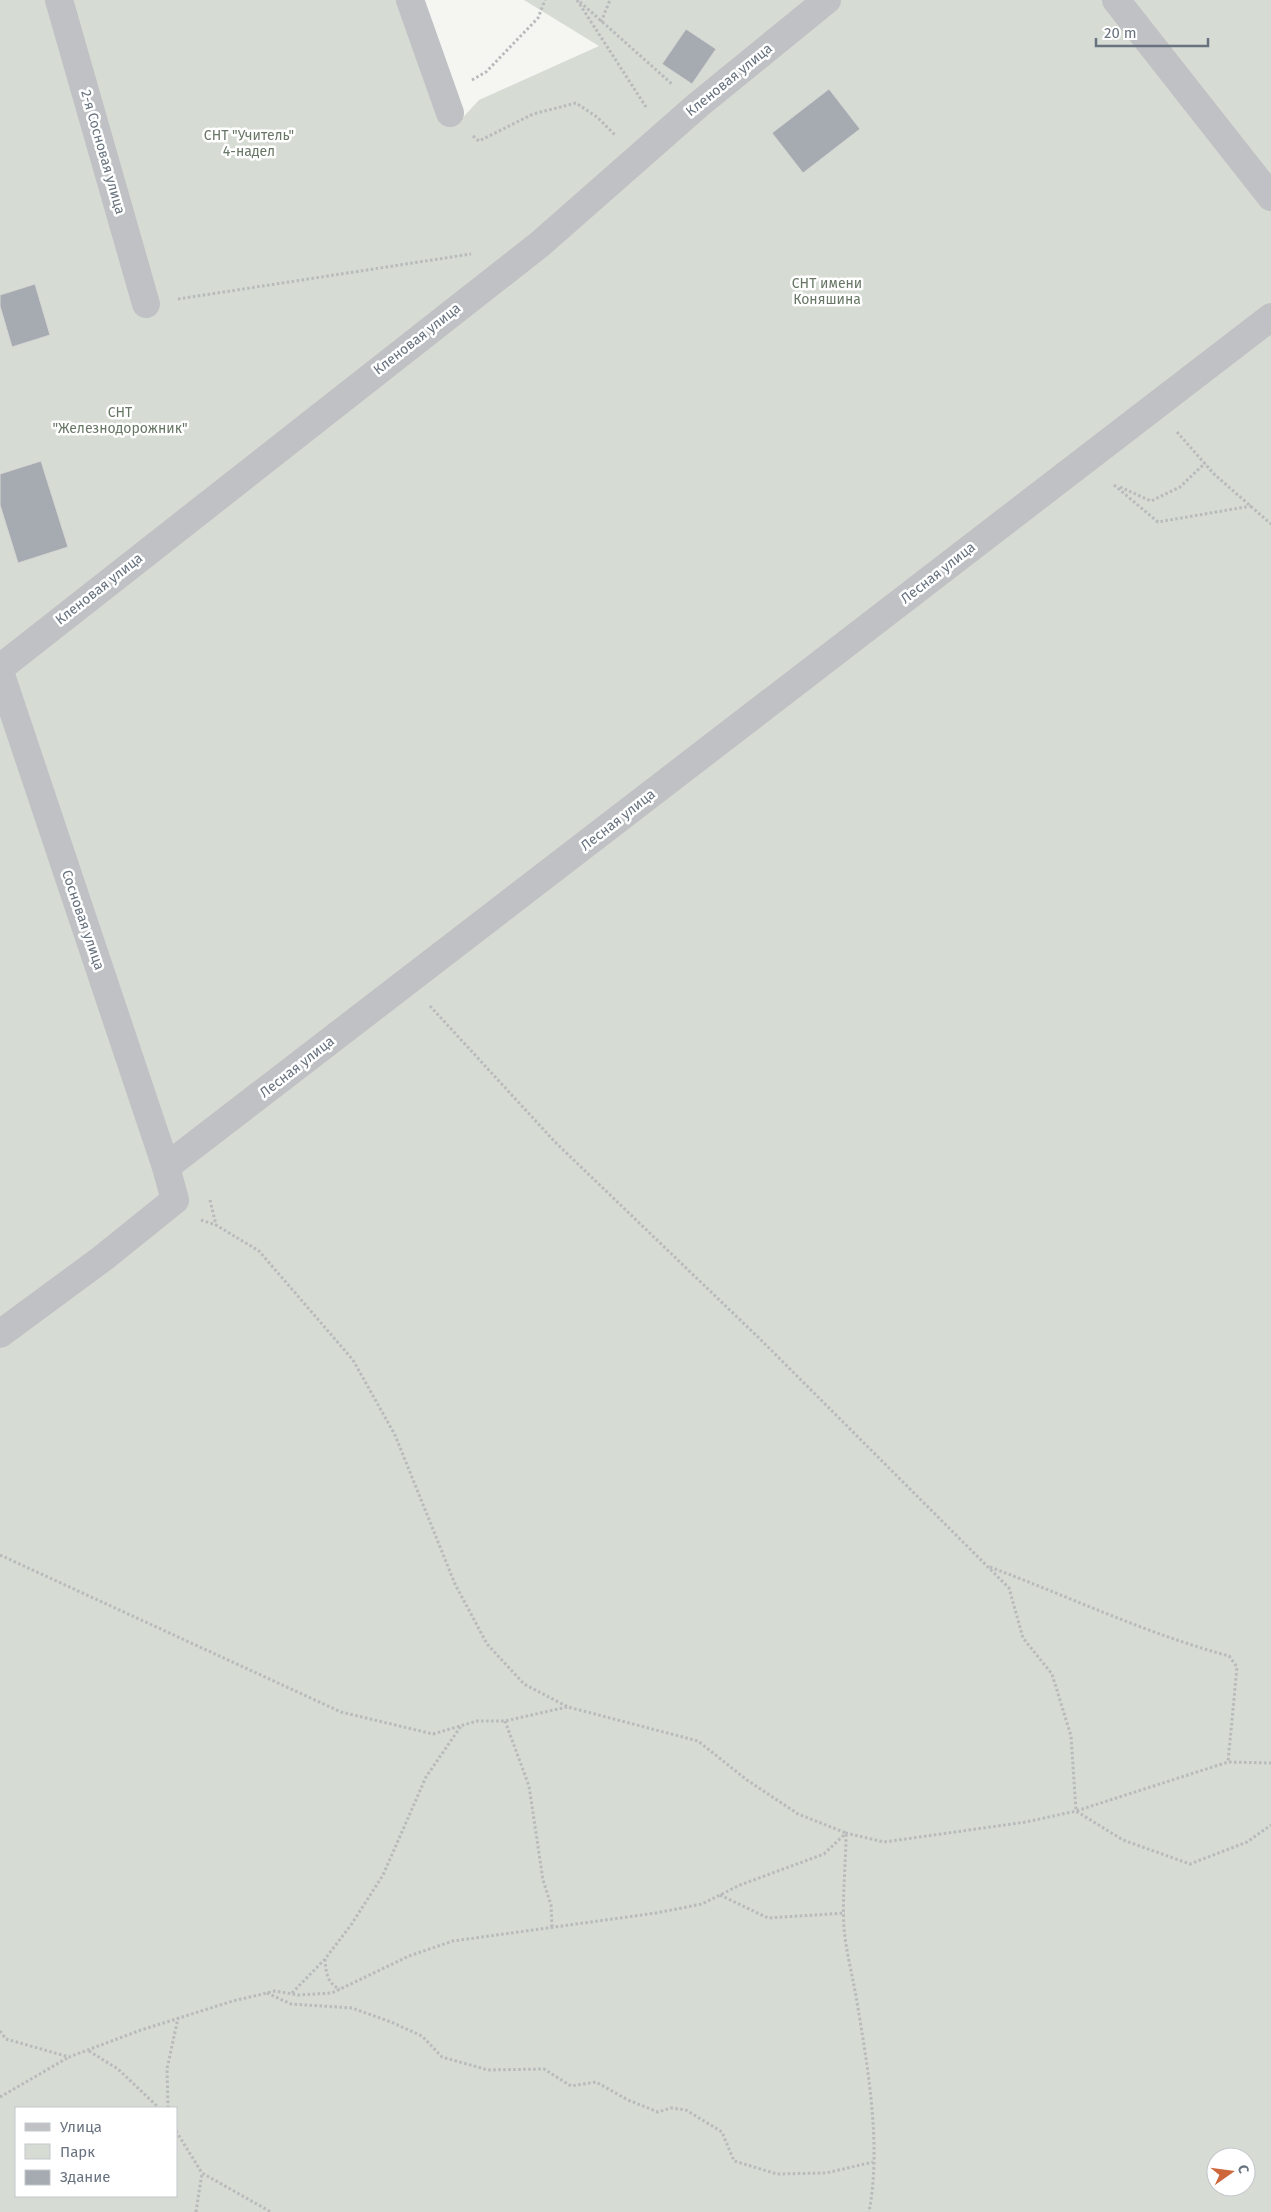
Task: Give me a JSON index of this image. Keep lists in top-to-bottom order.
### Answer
{
  "streets": {
    "street": [
      "Кленовая улица",
      "2-я Сосновая улица",
      "Лесная улица",
      "Сосновая улица"
    ]
  },
  "crossings": [
    ["Кленовая улица", "Сосновая улица"],
    ["Лесная улица", "Сосновая улица"]
  ],
  "parks": ["СНТ \"Учитель\" 4-надел", "СНТ имени Коняшина", "СНТ \"Железнодорожник\""],
  "legend": ["Улица", "Парк", "Здание"],
  "scale_bar": "20 m",
  "north": "right"
}
